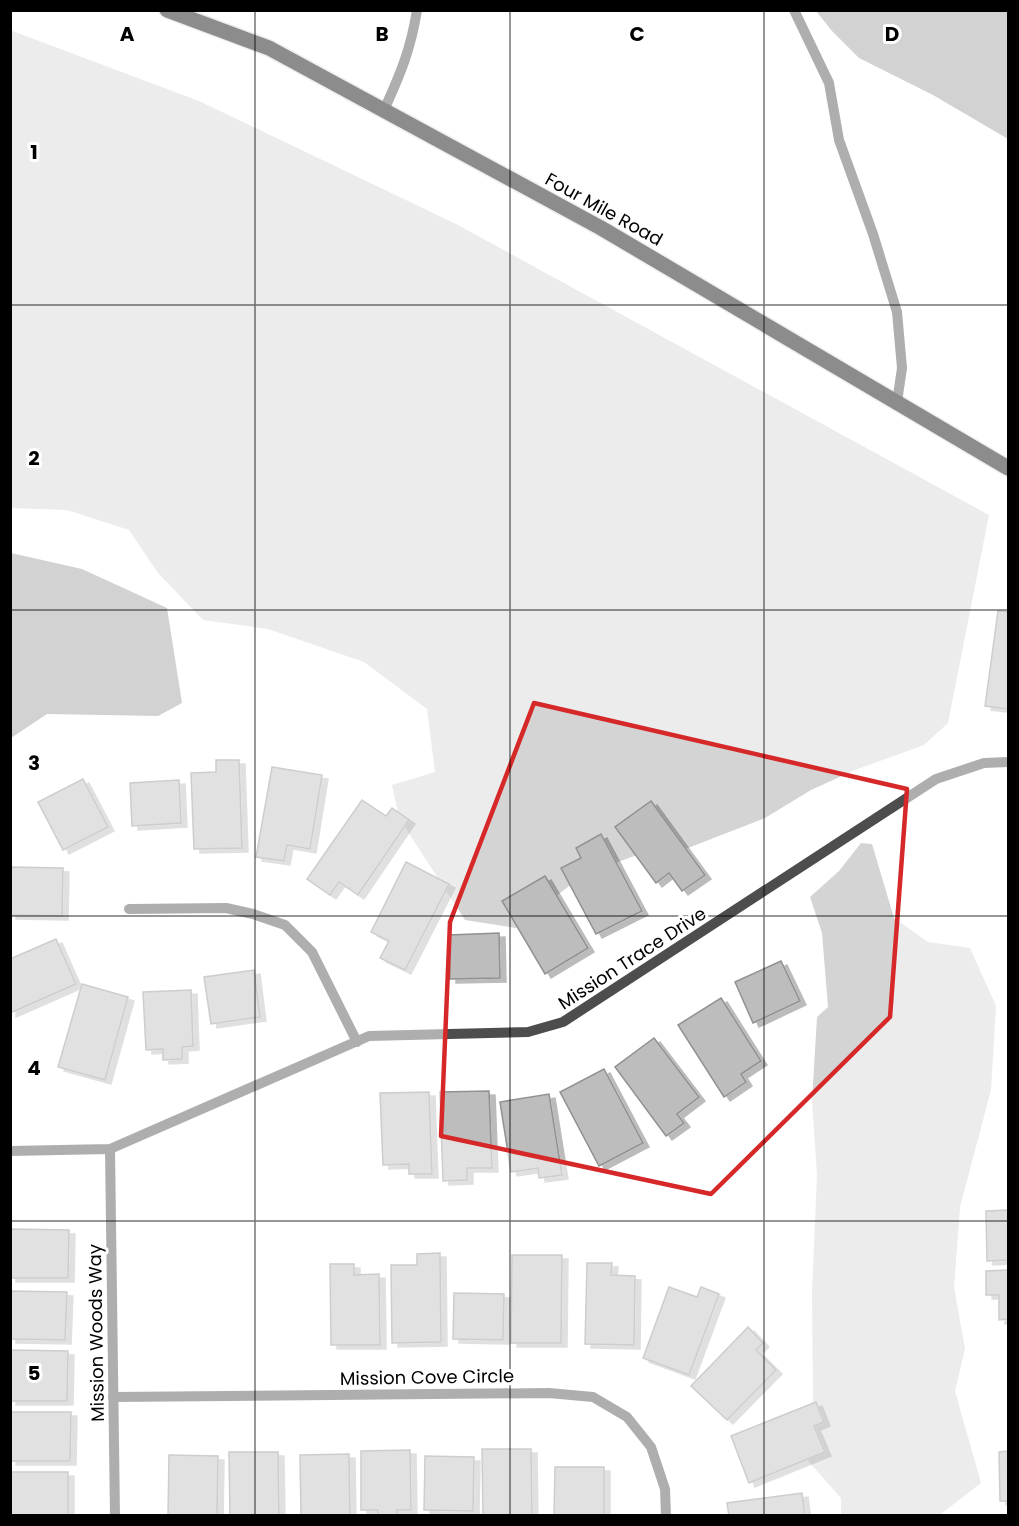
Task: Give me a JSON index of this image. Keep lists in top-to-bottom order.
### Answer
{
  "streets": {
    "main road": ["Four Mile Road"],
    "street": ["Mission Trace Drive", "Mission Woods Way", "Mission Cove Circle"]
  },
  "crossings": [
    ["Mission Trace Drive", "Mission Woods Way"],
    ["Mission Woods Way", "Mission Cove Circle"]
  ],
  "grid": {
    "columns": [
      "A",
      "B",
      "C",
      "D"
    ],
    "rows": [
      "1",
      "2",
      "3",
      "4",
      "5"
    ]
  }
}
